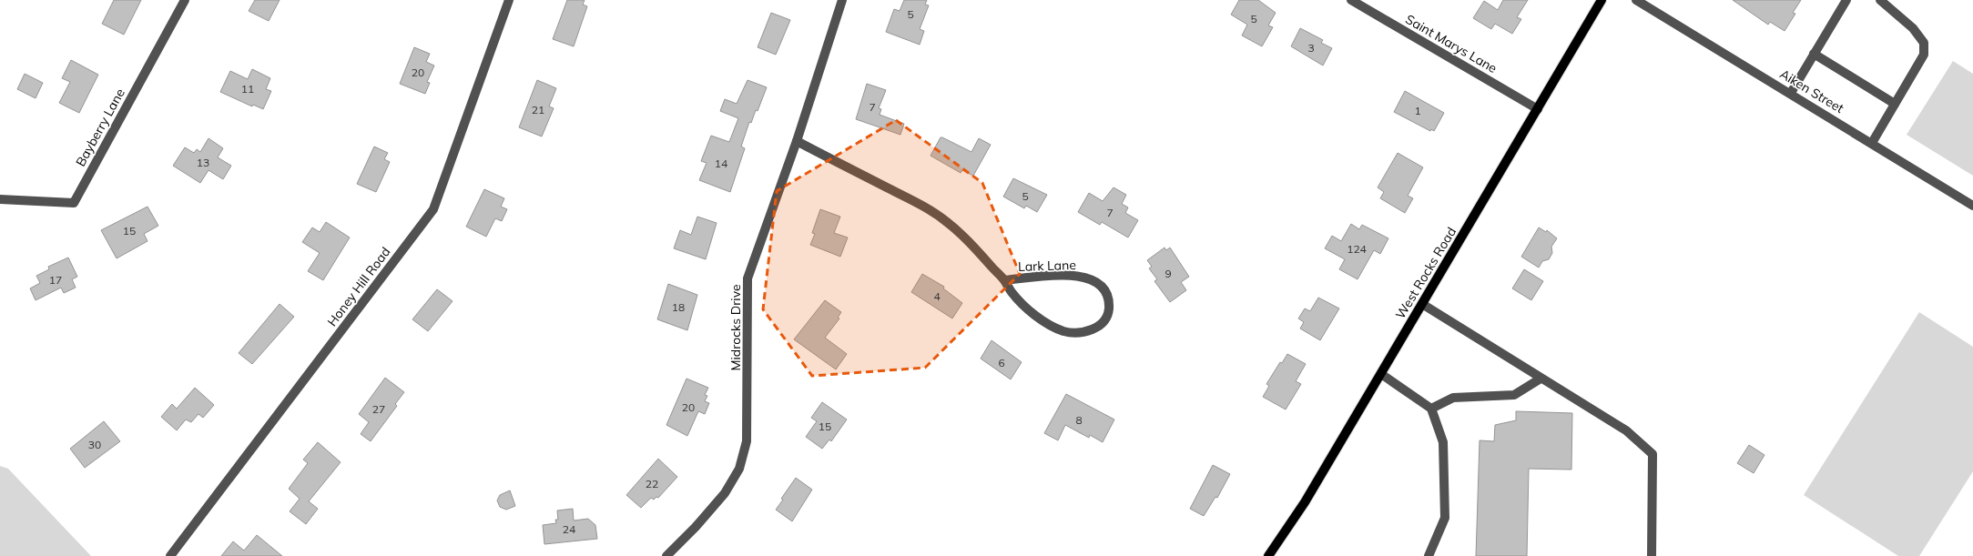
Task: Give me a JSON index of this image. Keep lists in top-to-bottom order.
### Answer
{
  "streets": {
    "main road": ["West Rocks Road"],
    "street": [
      "Saint Marys Lane",
      "Aiken Street",
      "Bayberry Lane",
      "Lark Lane",
      "Honey Hill Road",
      "Midrocks Drive"
    ]
  },
  "crossings": [
    ["Saint Marys Lane", "West Rocks Road"],
    ["Lark Lane", "Midrocks Drive"]
  ],
  "house_numbers": [
    "5",
    "5",
    "3",
    "20",
    "11",
    "7",
    "21",
    "1",
    "13",
    "14",
    "5",
    "7",
    "15",
    "124",
    "9",
    "17",
    "4",
    "18",
    "6",
    "20",
    "27",
    "8",
    "15",
    "30",
    "22",
    "24"
  ]
}
